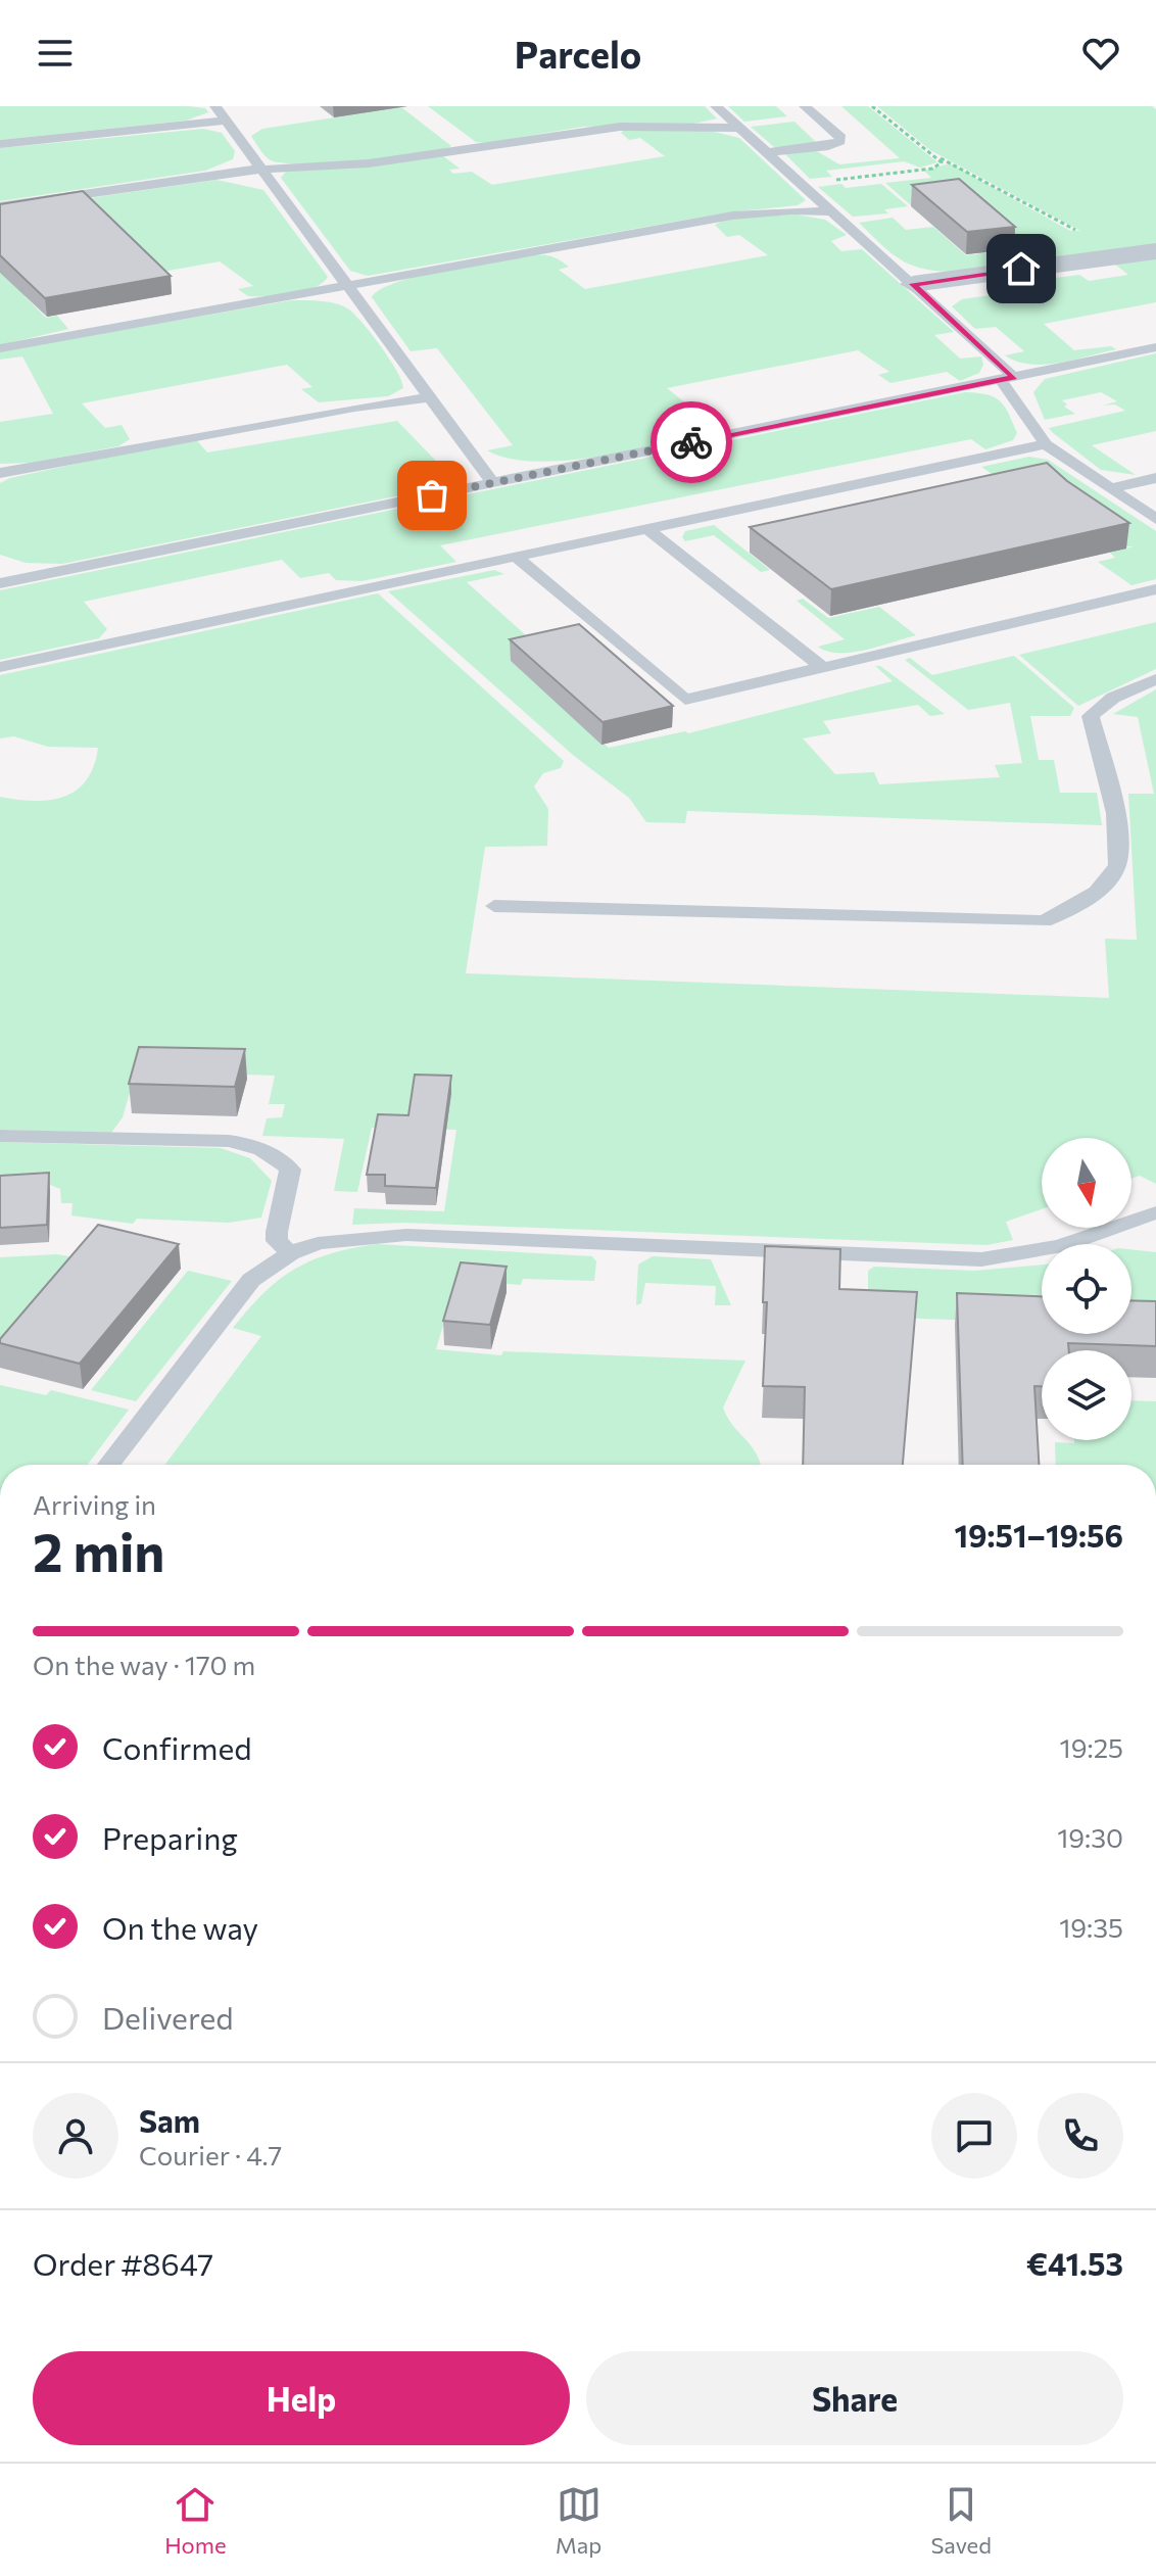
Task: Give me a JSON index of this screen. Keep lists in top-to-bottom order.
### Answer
{
  "north": "bottom",
  "page": {
    "header": "Parcelo",
    "heading": ["2 min", "Arriving in", "19:51–19:56"],
    "panel": [
      "Sam",
      "Courier · 4.7",
      "Order #8647",
      "€41.53"
    ],
    "bar": "On the way · 170 m",
    "list": [
      ["Confirmed", "19:25"],
      ["Preparing", "19:30"],
      ["On the way", "19:35"],
      "Delivered"
    ],
    "buttons": ["Help", "Share"],
    "tabs": ["Home", "Map", "Saved"]
  }
}
